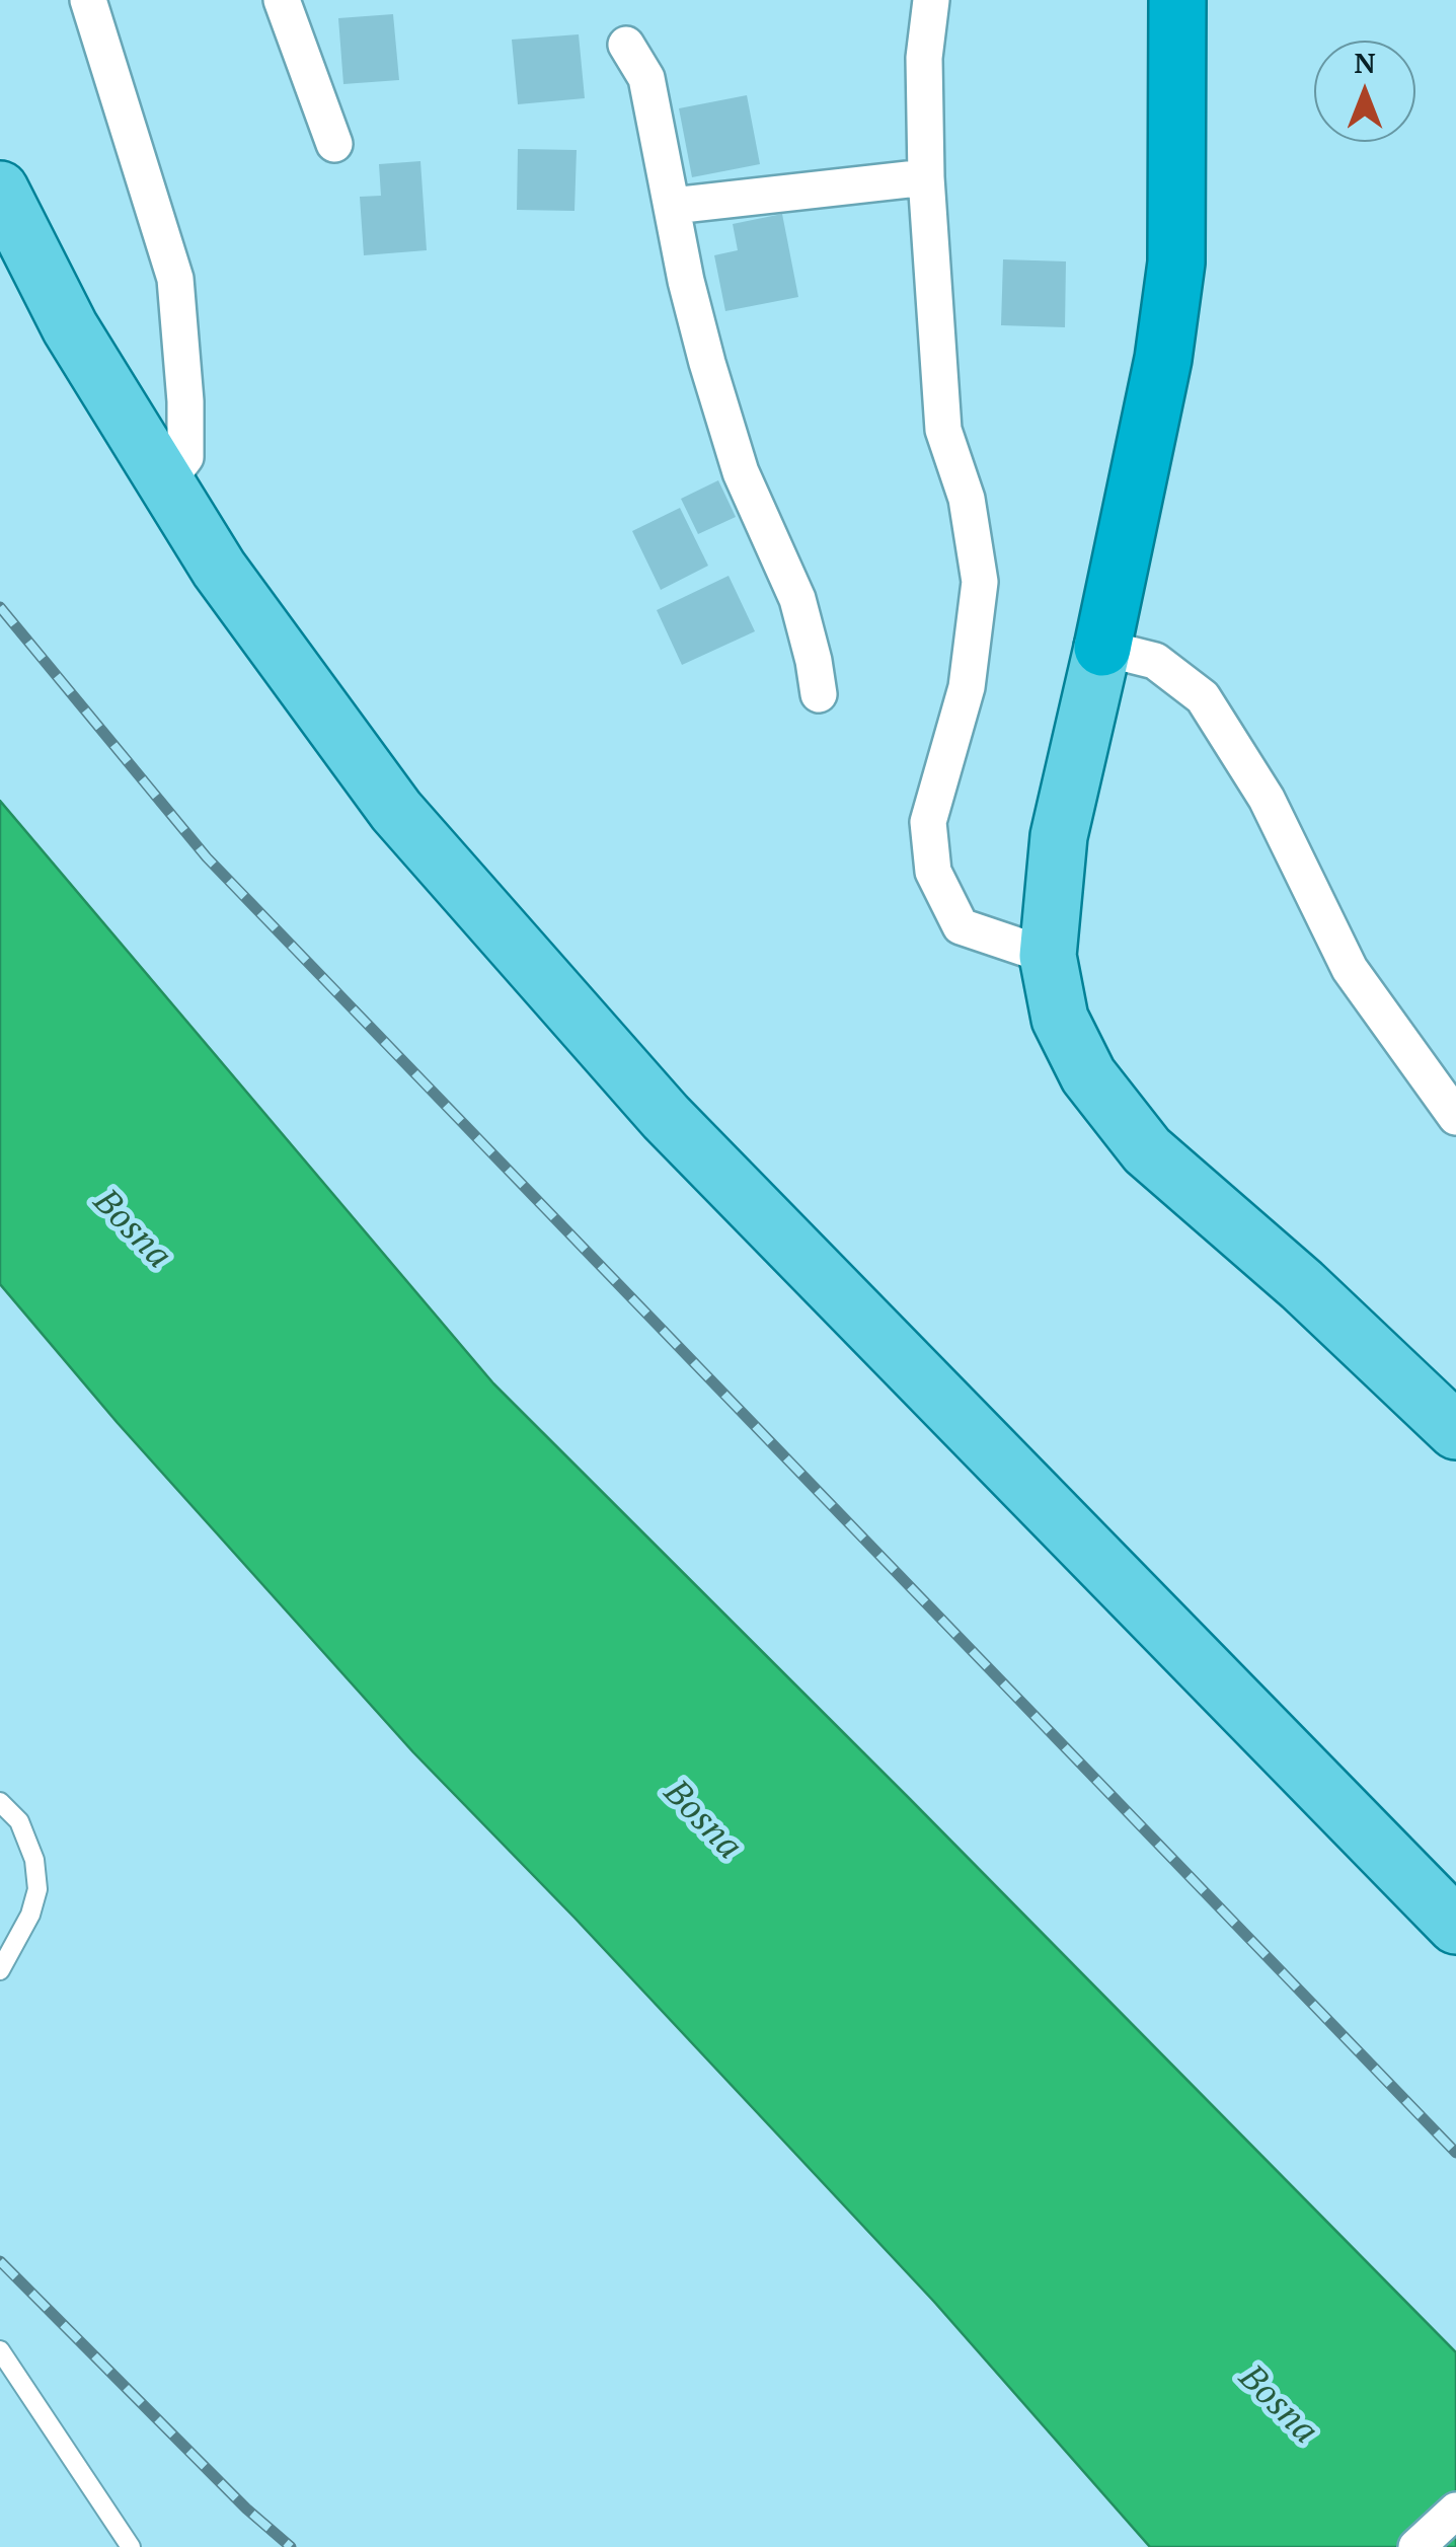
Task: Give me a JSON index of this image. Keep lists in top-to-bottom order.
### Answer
{
  "water": ["Bosna"],
  "north": "top"
}
